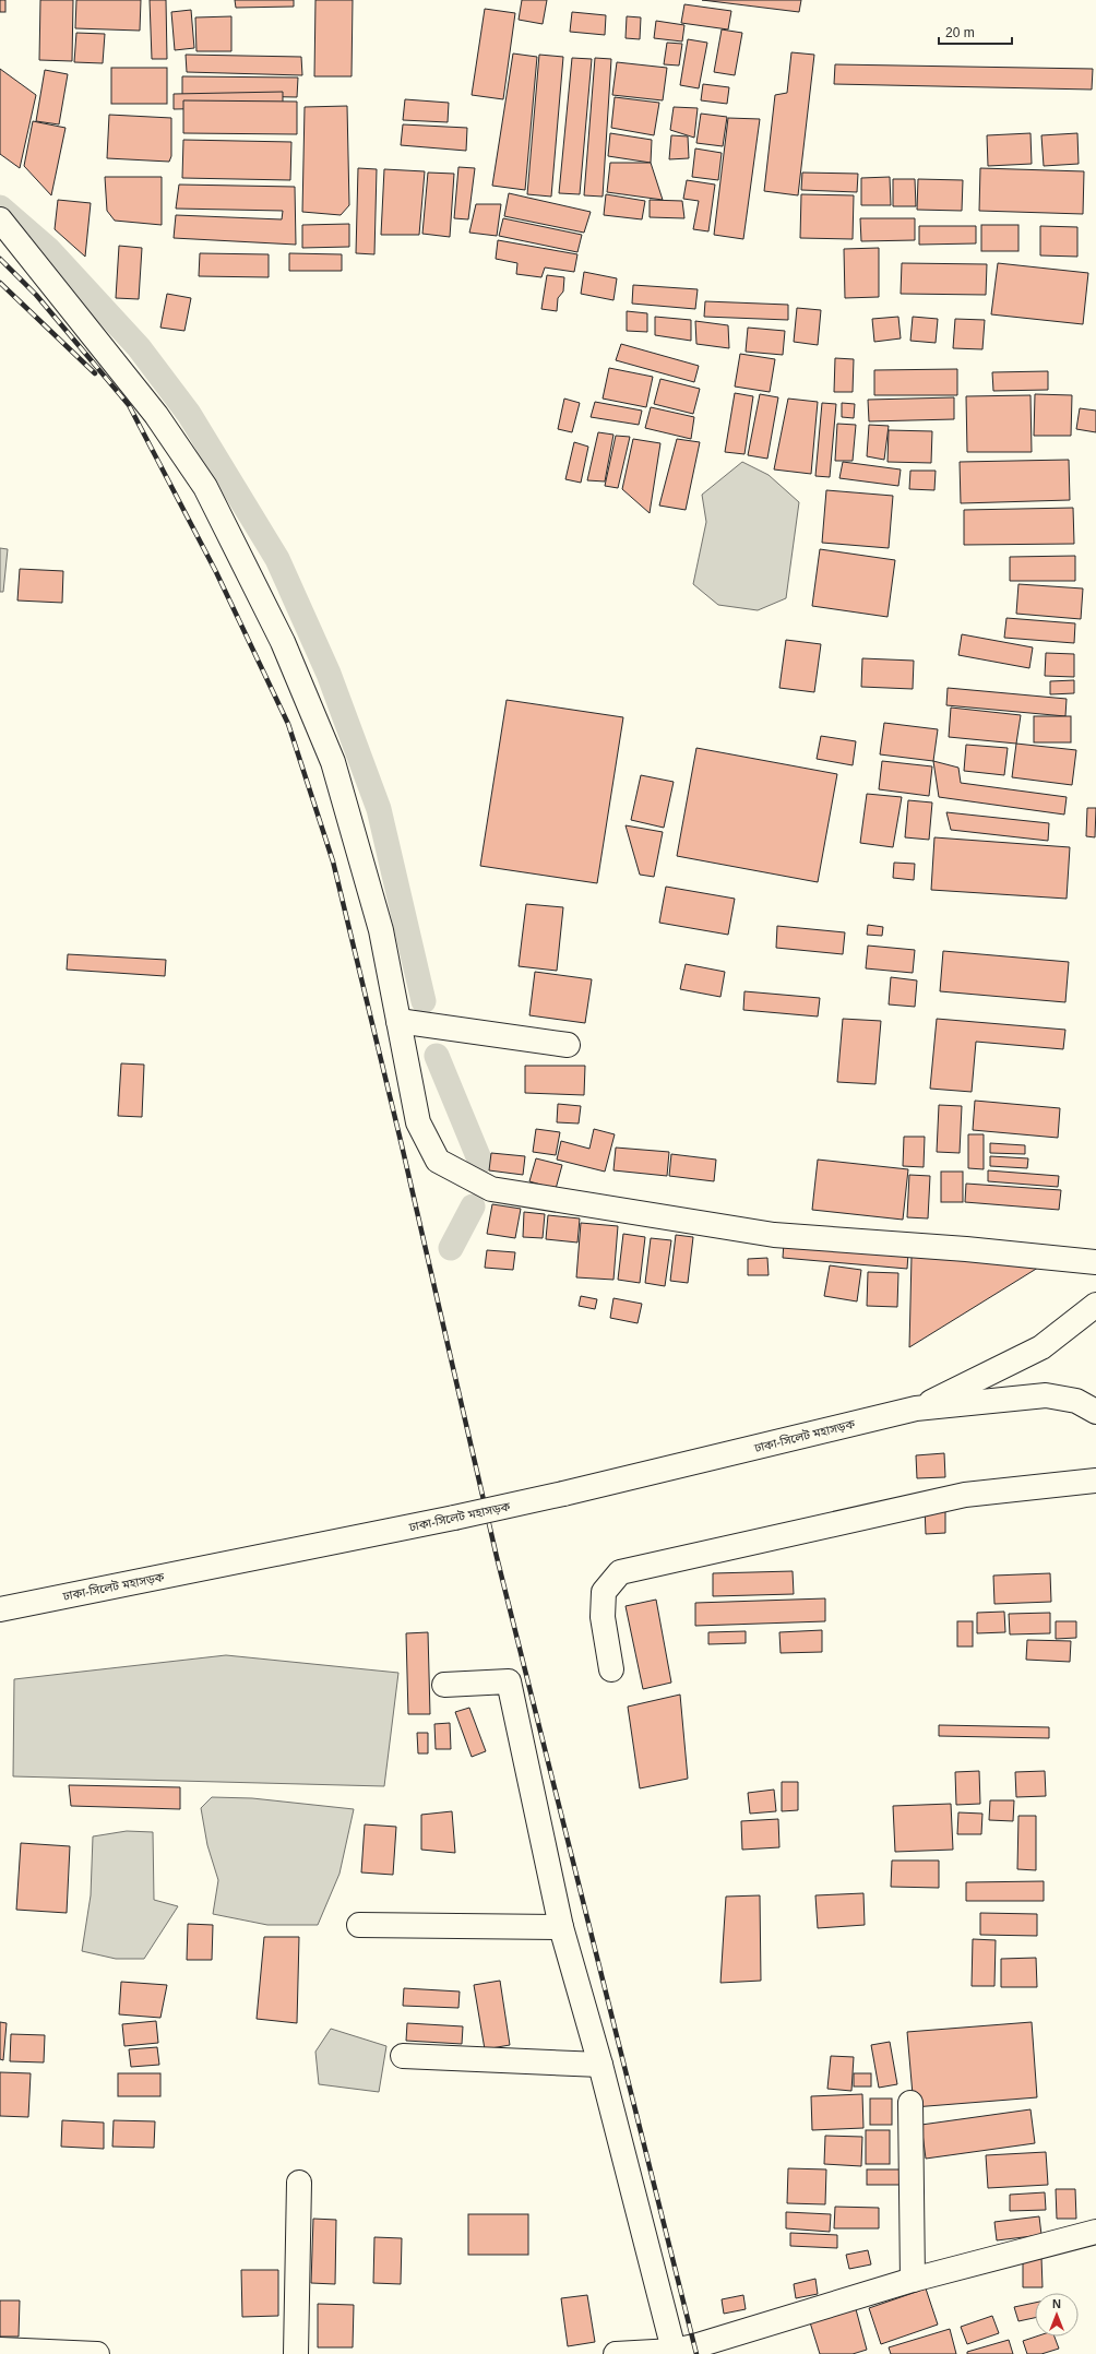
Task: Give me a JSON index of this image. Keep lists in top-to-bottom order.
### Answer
{
  "streets": {
    "main road": ["ঢাকা-সিলেট মহাসড়ক"]
  },
  "scale_bar": "20 m",
  "north": "top"
}
